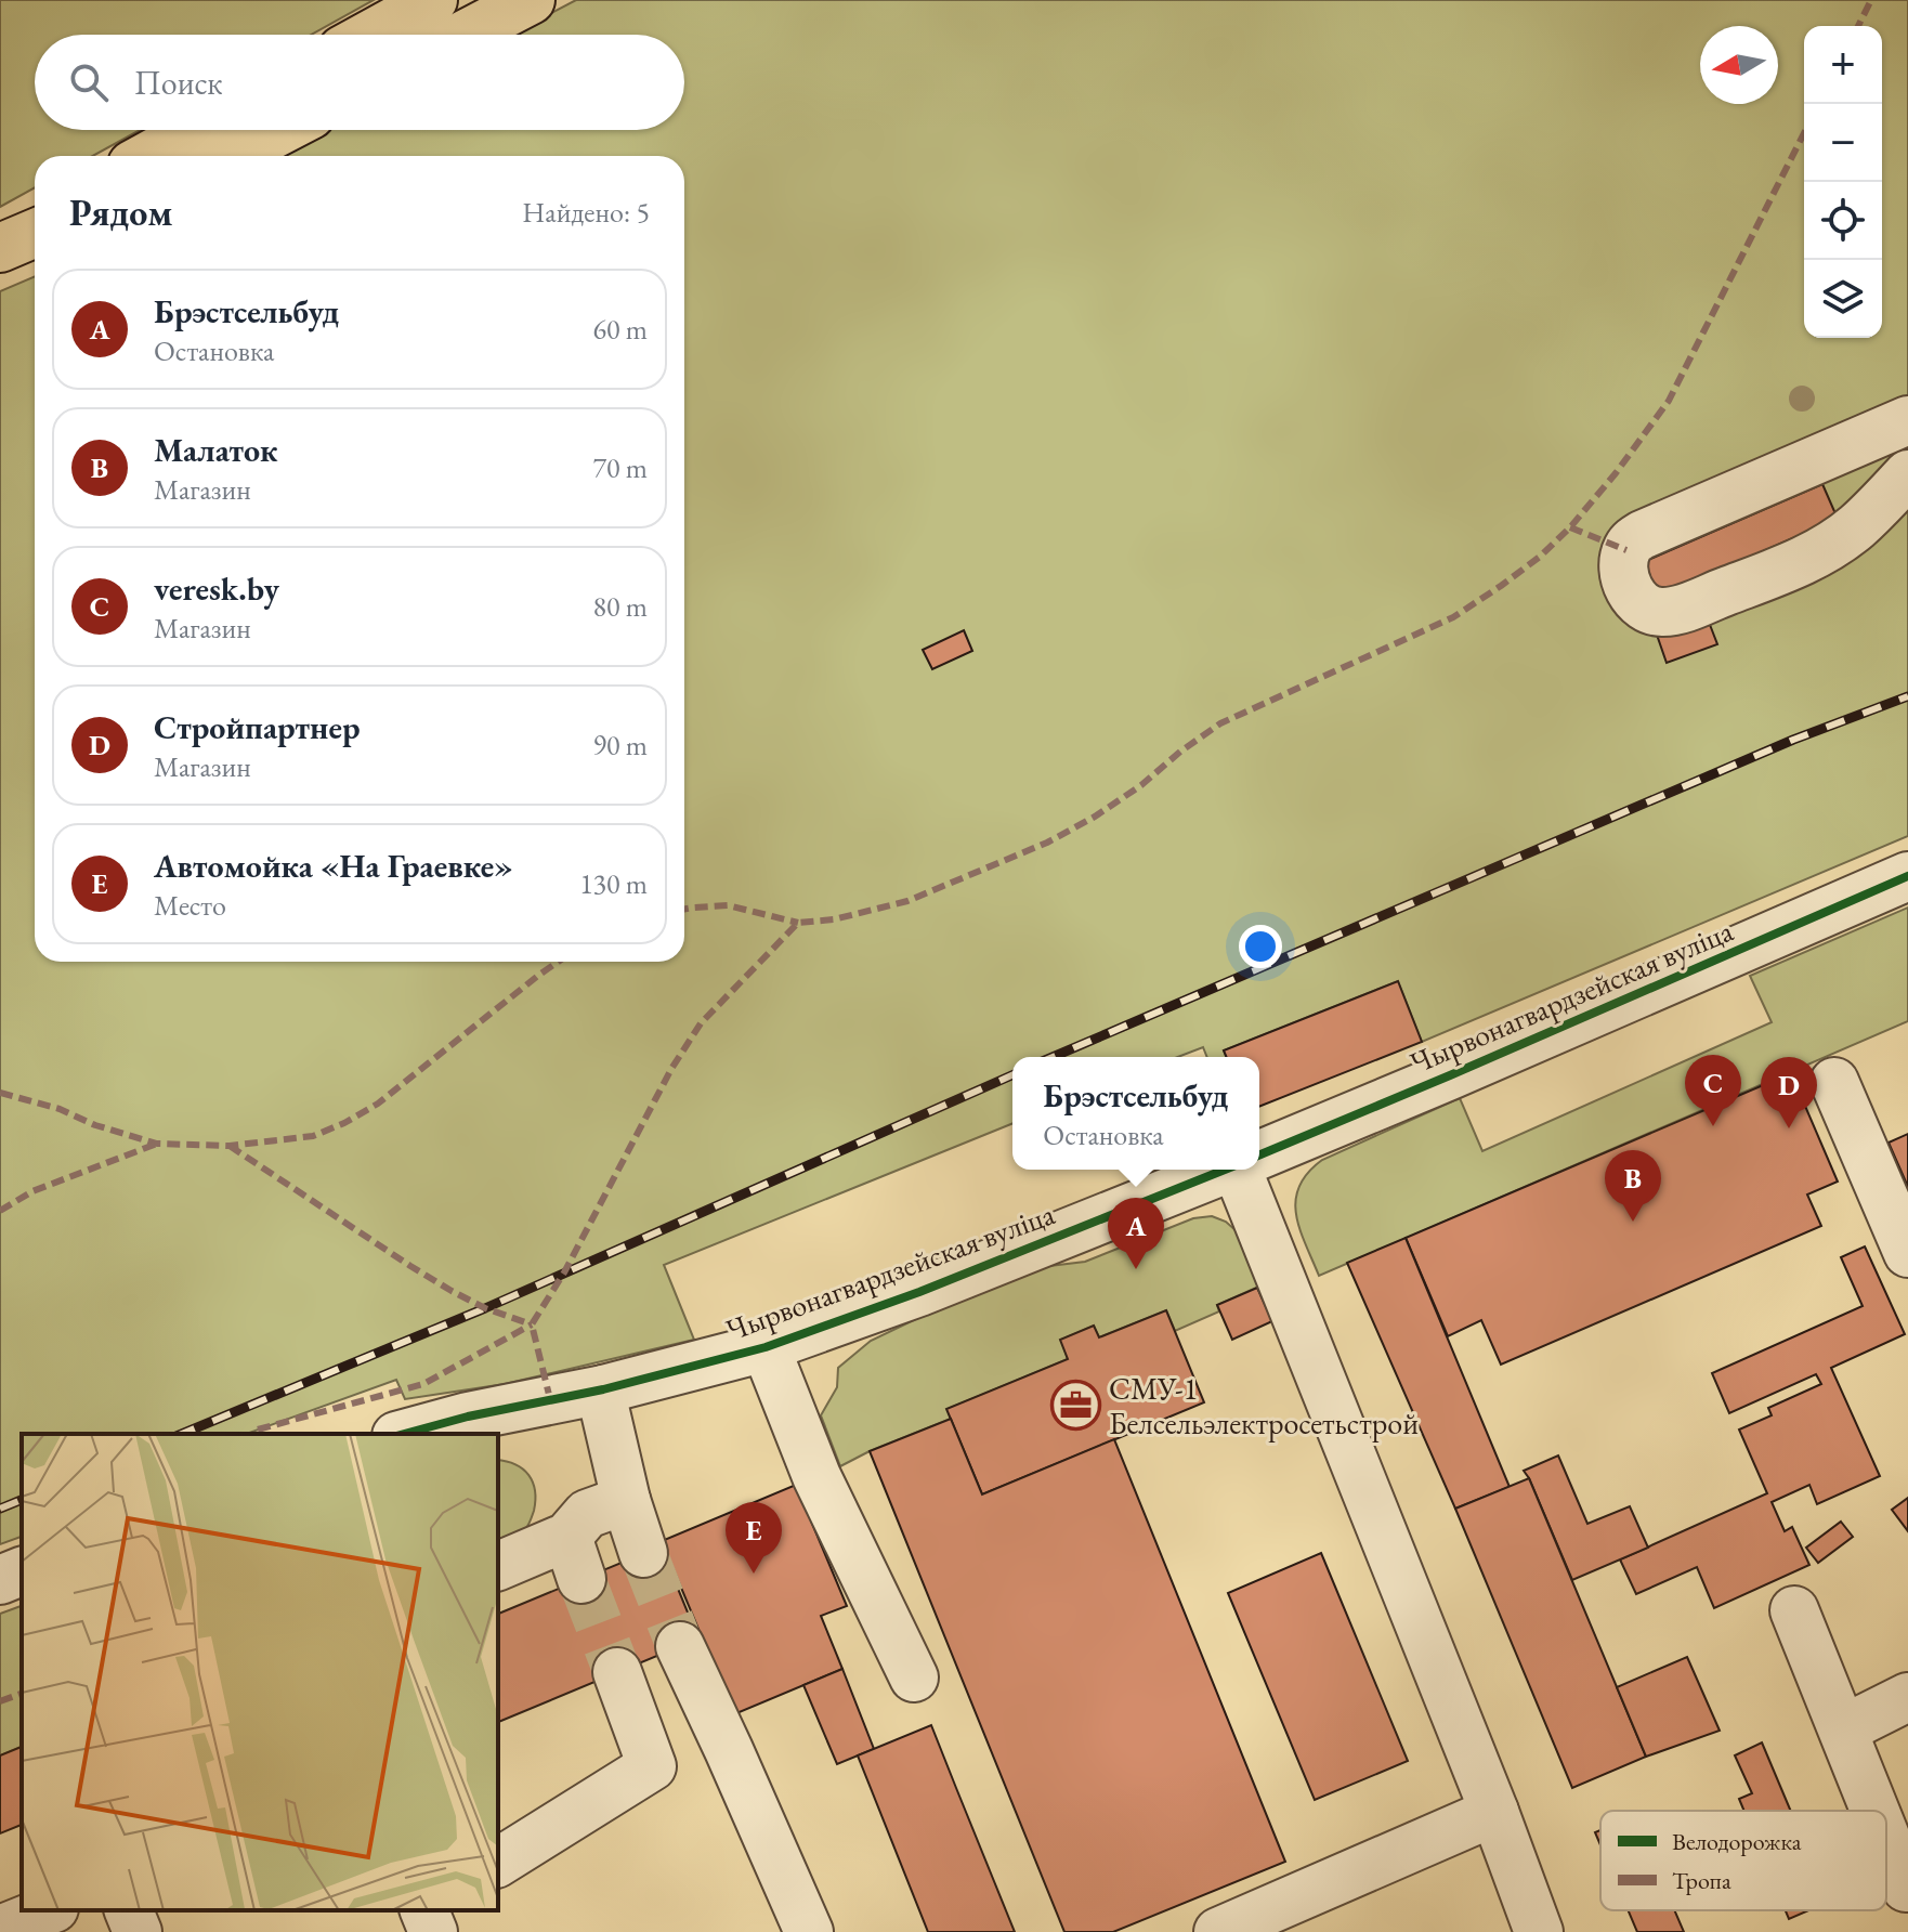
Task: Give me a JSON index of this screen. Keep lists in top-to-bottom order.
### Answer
{
  "streets": {
    "street": ["Чырвонагвардзейская вуліца"]
  },
  "places": {
    "office": ["СМУ-1 Белсельэлектросетьстрой"]
  },
  "legend": ["Велодорожка", "Тропа"],
  "north": "left",
  "page": {
    "map_buttons": ["+", "−"],
    "search": "Поиск",
    "heading": ["Рядом", "Найдено: 5"],
    "list": [
      {
        "mark": "A",
        "name": "Брэстсельбуд",
        "note": "Остановка",
        "value": "60 m"
      },
      {
        "mark": "B",
        "name": "Малаток",
        "note": "Магазин",
        "value": "70 m"
      },
      {
        "mark": "C",
        "name": "veresk.by",
        "note": "Магазин",
        "value": "80 m"
      },
      {
        "mark": "D",
        "name": "Стройпартнер",
        "note": "Магазин",
        "value": "90 m"
      },
      {
        "mark": "E",
        "name": "Автомойка «На Граевке»",
        "note": "Место",
        "value": "130 m"
      }
    ],
    "pins": [
      "C",
      "D",
      "B",
      "A",
      "E"
    ],
    "popup": ["Брэстсельбуд", "Остановка"]
  }
}
